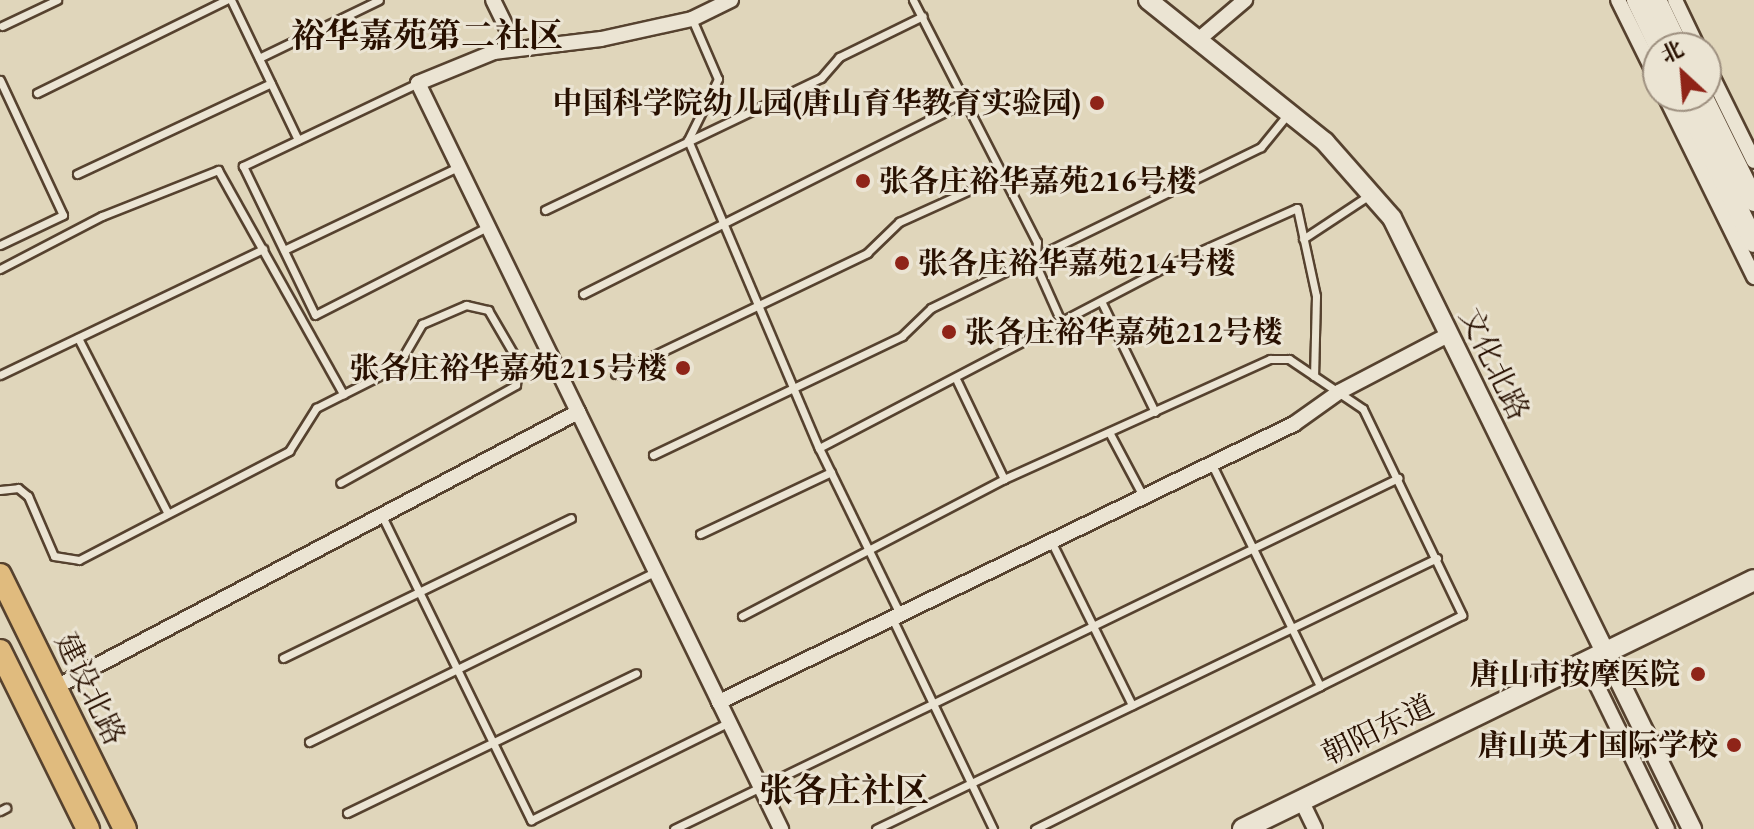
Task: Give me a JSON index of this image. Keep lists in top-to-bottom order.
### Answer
{
  "streets": {
    "main road": ["建设北路", "朝阳东道"],
    "street": ["文化北路"]
  },
  "crossings": [
    ["文化北路", "朝阳东道"]
  ],
  "districts": ["裕华嘉苑第二社区", "张各庄社区"],
  "places": [
    "中国科学院幼儿园(唐山育华教育实验园)",
    "张各庄裕华嘉苑216号楼",
    "张各庄裕华嘉苑214号楼",
    "张各庄裕华嘉苑212号楼",
    "张各庄裕华嘉苑215号楼",
    "唐山市按摩医院",
    "唐山英才国际学校"
  ],
  "north": "top left"
}
